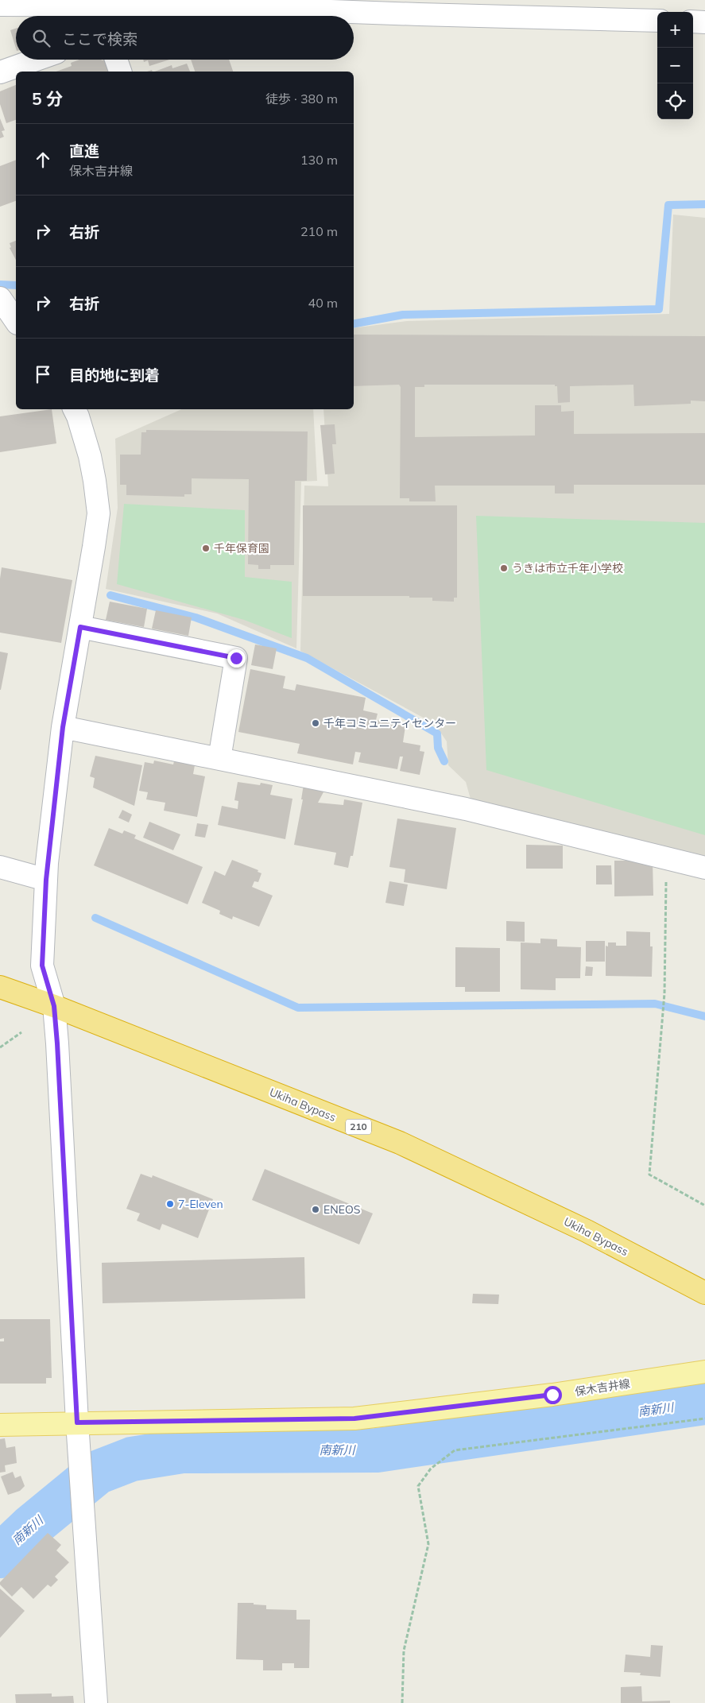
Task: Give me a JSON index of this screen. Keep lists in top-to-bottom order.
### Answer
{
  "streets": {
    "highway": ["Ukiha Bypass", "210"],
    "main road": ["保木吉井線"]
  },
  "water": ["南新川"],
  "places": [
    "千年保育園",
    "うきは市立千年小学校",
    "千年コミュニティセンター",
    "7-Eleven",
    "ENEOS"
  ],
  "page": {
    "map_buttons": ["+", "−"],
    "search": "ここで検索",
    "heading": ["5 分", "徒歩 · 380 m"],
    "list": [
      ["直進", "保木吉井線", "130 m"],
      ["右折", "210 m"],
      ["右折", "40 m"],
      "目的地に到着"
    ]
  }
}
